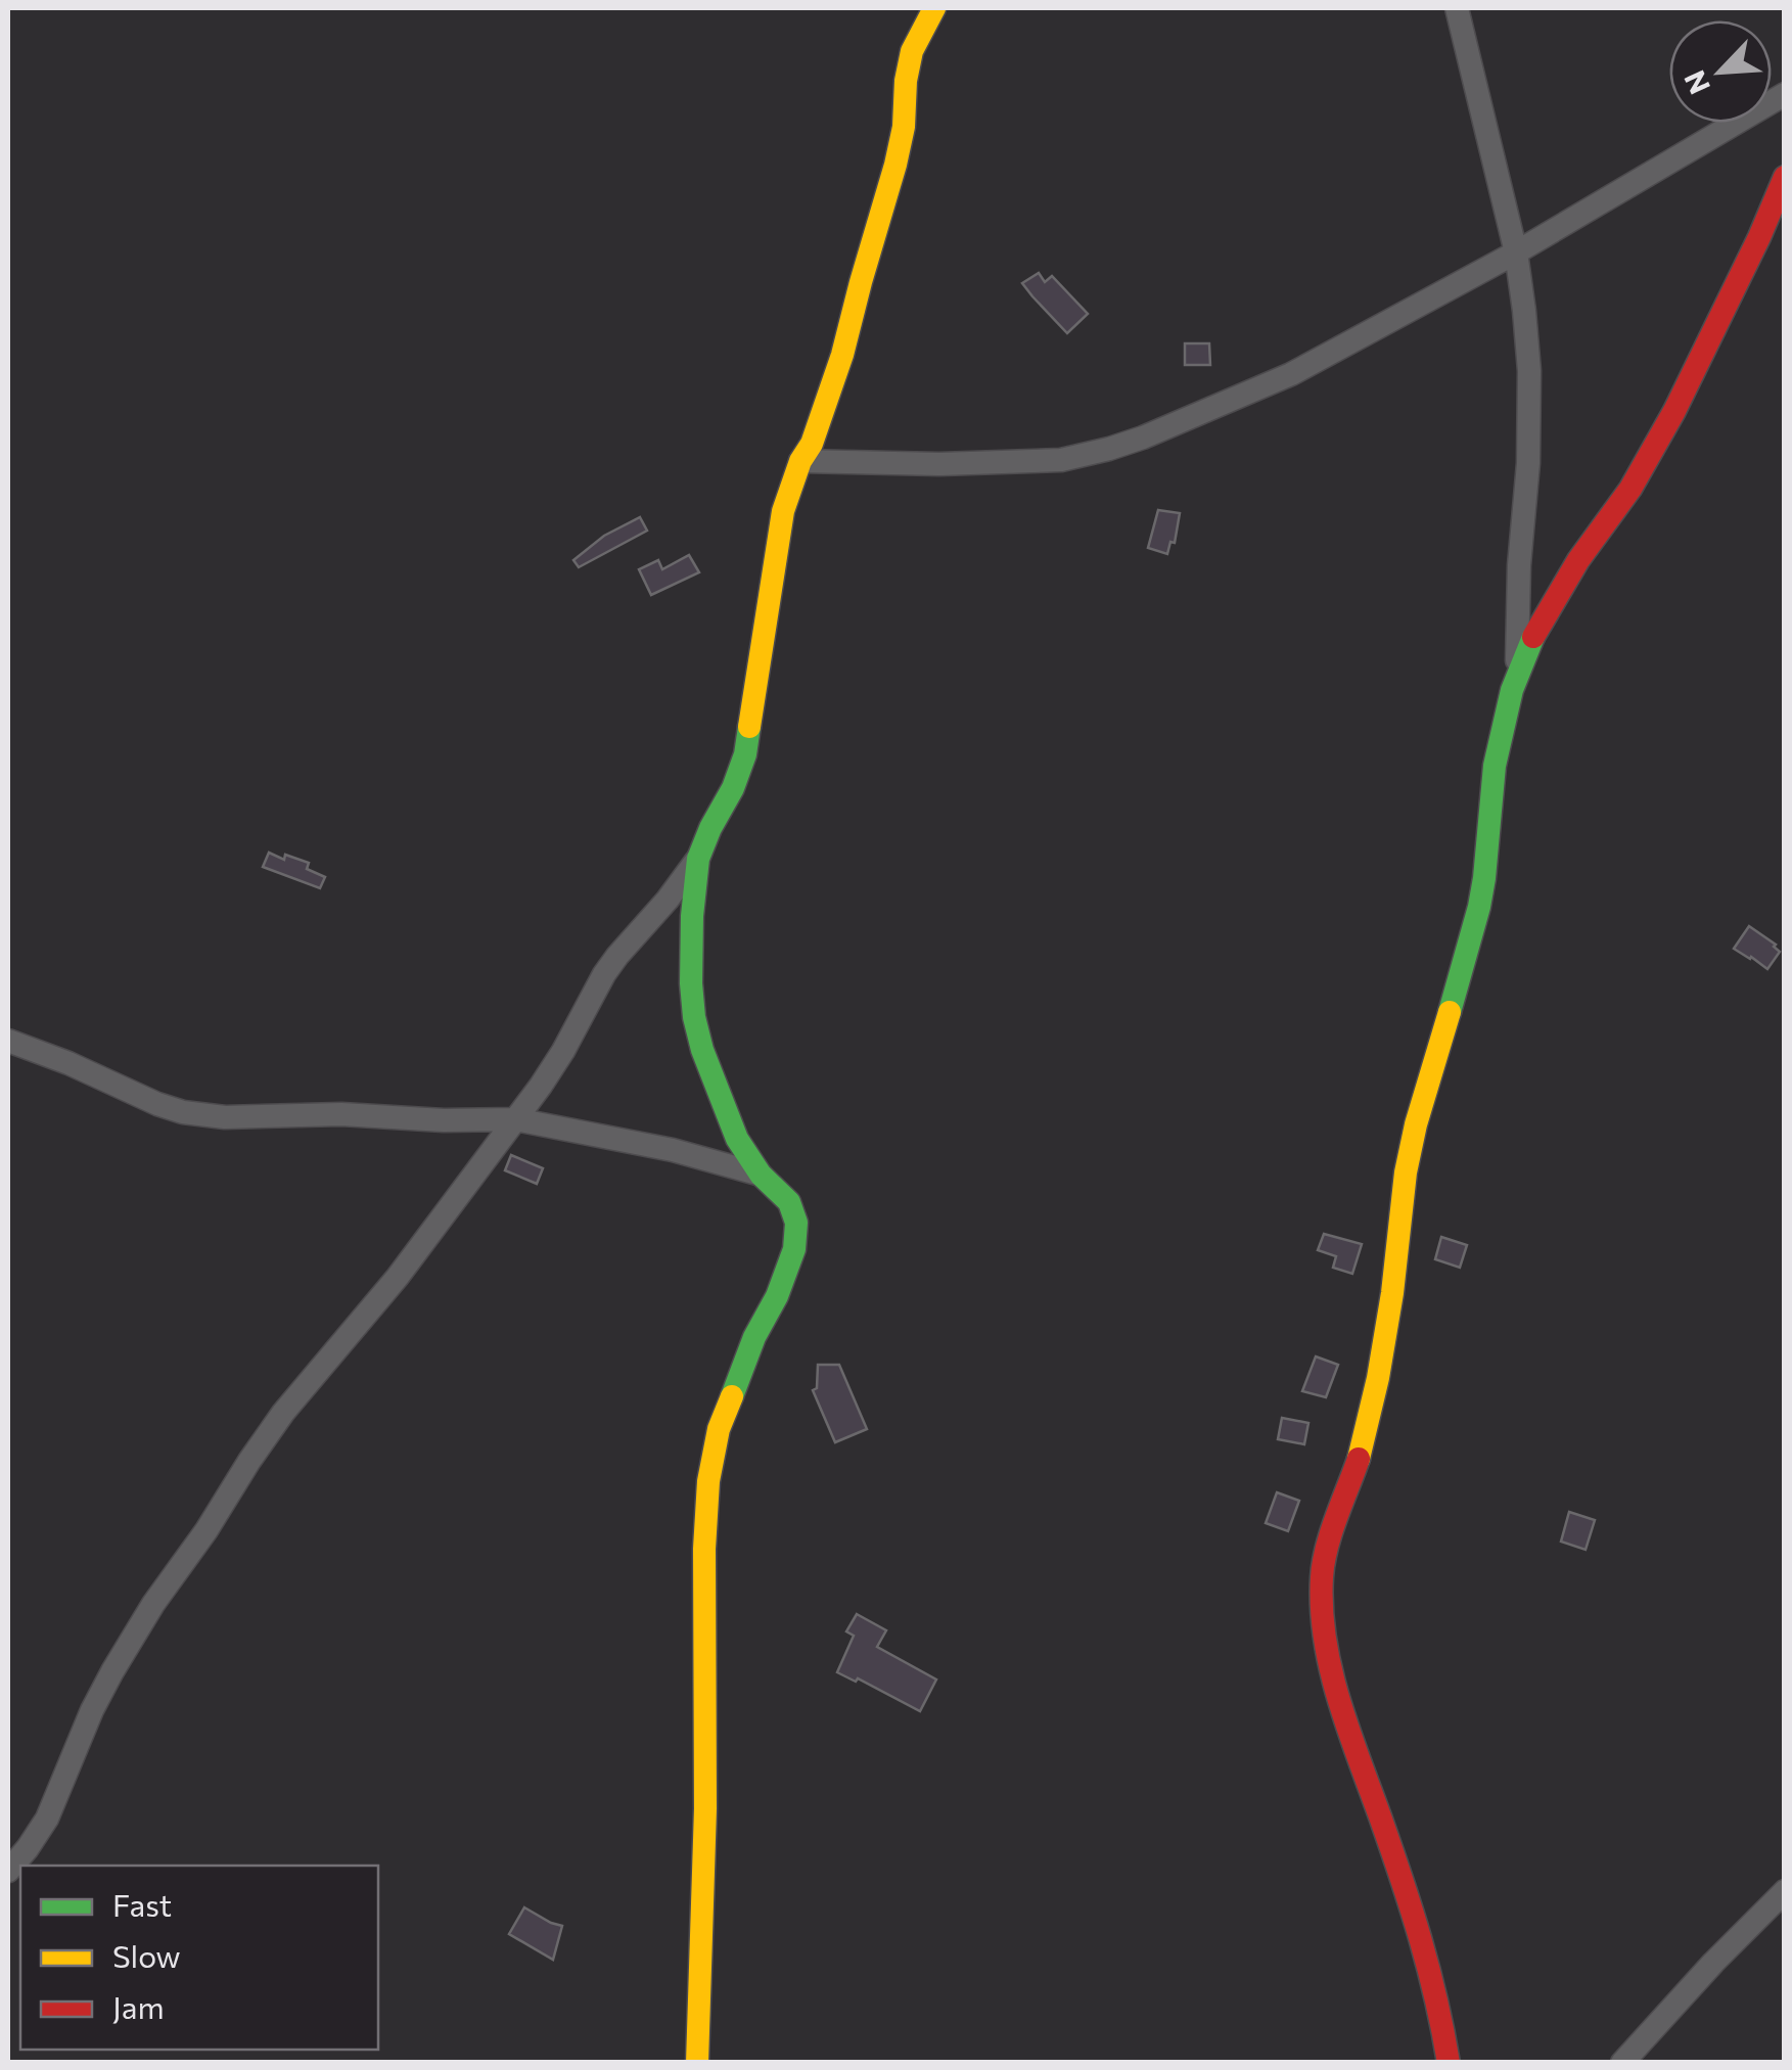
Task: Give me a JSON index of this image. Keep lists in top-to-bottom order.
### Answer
{
  "legend": ["Fast", "Slow", "Jam"],
  "north": "bottom left"
}
